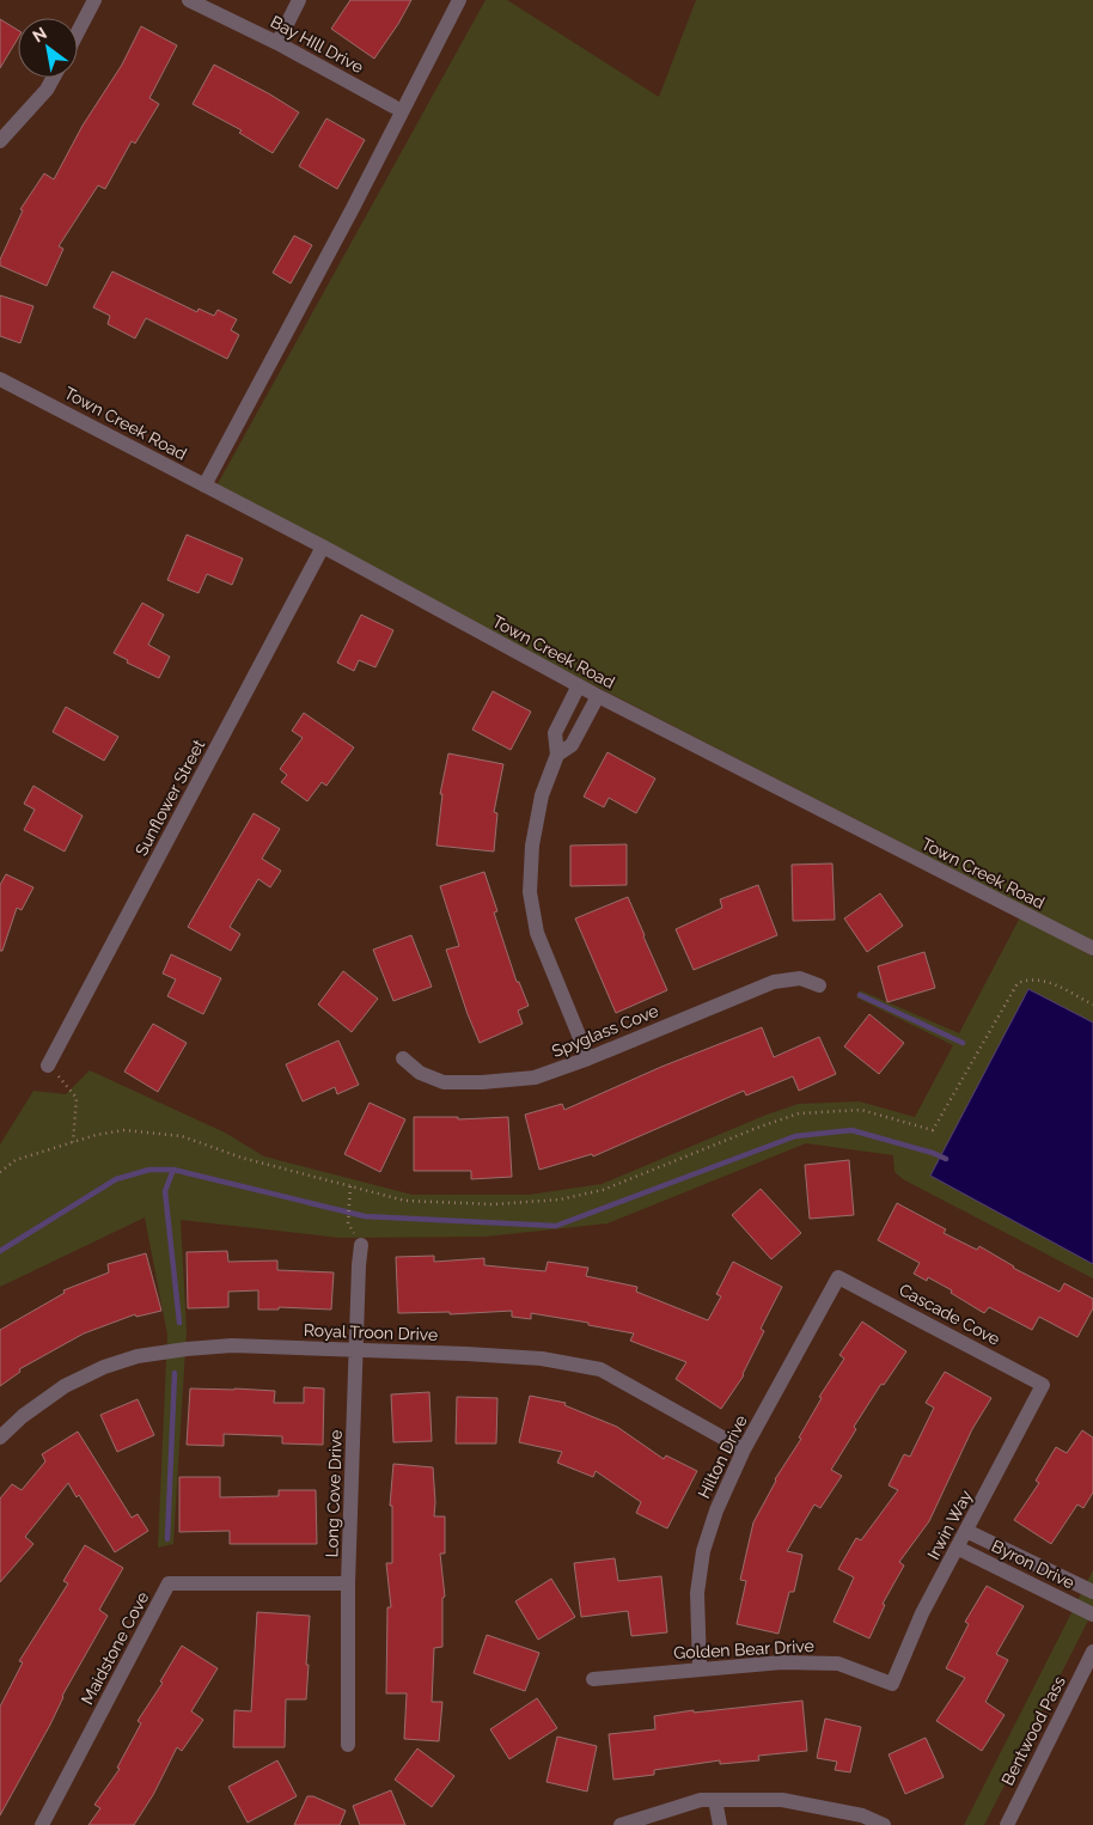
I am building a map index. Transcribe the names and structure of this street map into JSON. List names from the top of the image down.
{
  "streets": {
    "street": [
      "Bay HIll Drive",
      "Town Creek Road",
      "Sunflower Street",
      "Spyglass Cove",
      "Cascade Cove",
      "Royal Troon Drive",
      "Hilton Drive",
      "Long Cove Drive",
      "Irwin Way",
      "Byron Drive",
      "Maidstone Cove",
      "Golden Bear Drive",
      "Bentwood Pass"
    ]
  },
  "crossings": [
    ["Town Creek Road", "Sunflower Street"],
    ["Cascade Cove", "Hilton Drive"],
    ["Cascade Cove", "Irwin Way"],
    ["Royal Troon Drive", "Hilton Drive"],
    ["Royal Troon Drive", "Long Cove Drive"],
    ["Hilton Drive", "Golden Bear Drive"],
    ["Long Cove Drive", "Maidstone Cove"],
    ["Irwin Way", "Byron Drive"],
    ["Irwin Way", "Golden Bear Drive"]
  ],
  "north": "top left"
}
